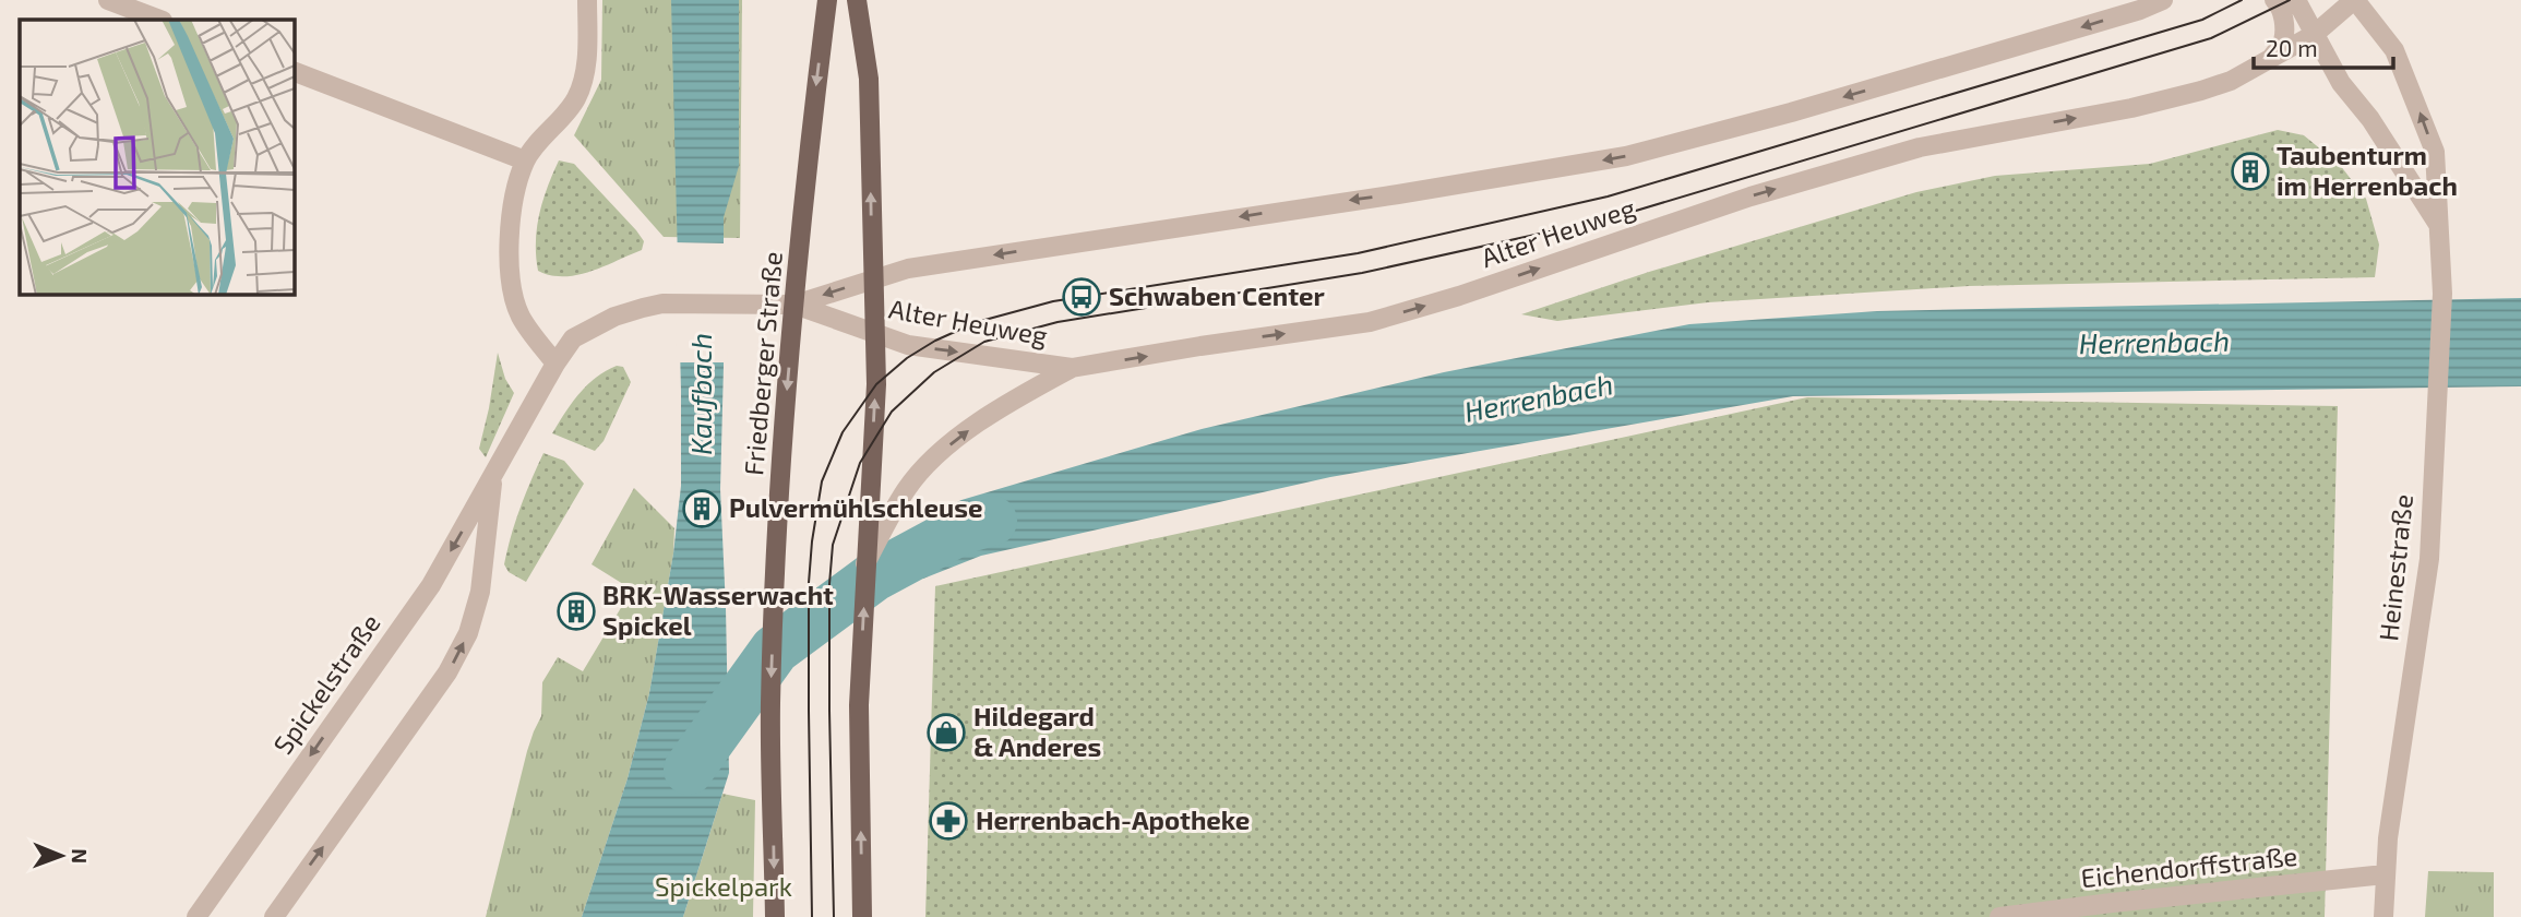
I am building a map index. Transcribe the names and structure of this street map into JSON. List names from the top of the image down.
{
  "streets": {
    "main road": ["Friedberger Straße"],
    "street": [
      "Alter Heuweg",
      "Heinestraße",
      "Spickelstraße",
      "Eichendorffstraße"
    ]
  },
  "crossings": [
    ["Alter Heuweg", "Friedberger Straße"],
    ["Alter Heuweg", "Heinestraße"],
    ["Alter Heuweg", "Spickelstraße"],
    ["Friedberger Straße", "Spickelstraße"],
    ["Heinestraße", "Eichendorffstraße"]
  ],
  "water": ["Herrenbach", "Kaufbach"],
  "parks": ["Spickelpark"],
  "places": {
    "building": ["Taubenturm im Herrenbach", "Pulvermühlschleuse", "BRK-Wasserwacht Spickel"],
    "bus stop": ["Schwaben Center"],
    "shop": ["Hildegard & Anderes"],
    "pharmacy": ["Herrenbach-Apotheke"]
  },
  "scale_bar": "20 m",
  "north": "right"
}
